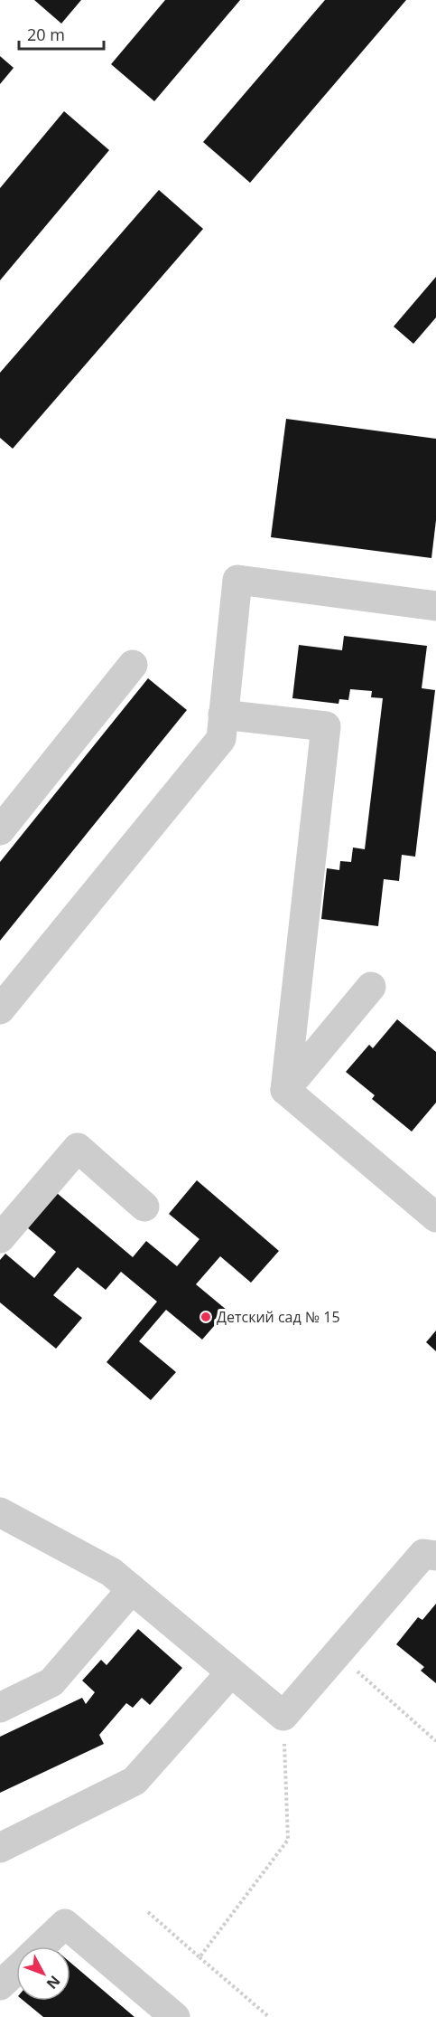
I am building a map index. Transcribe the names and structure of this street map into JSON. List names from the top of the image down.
{
  "places": ["Детский сад № 15"],
  "scale_bar": "20 m",
  "north": "bottom right"
}
